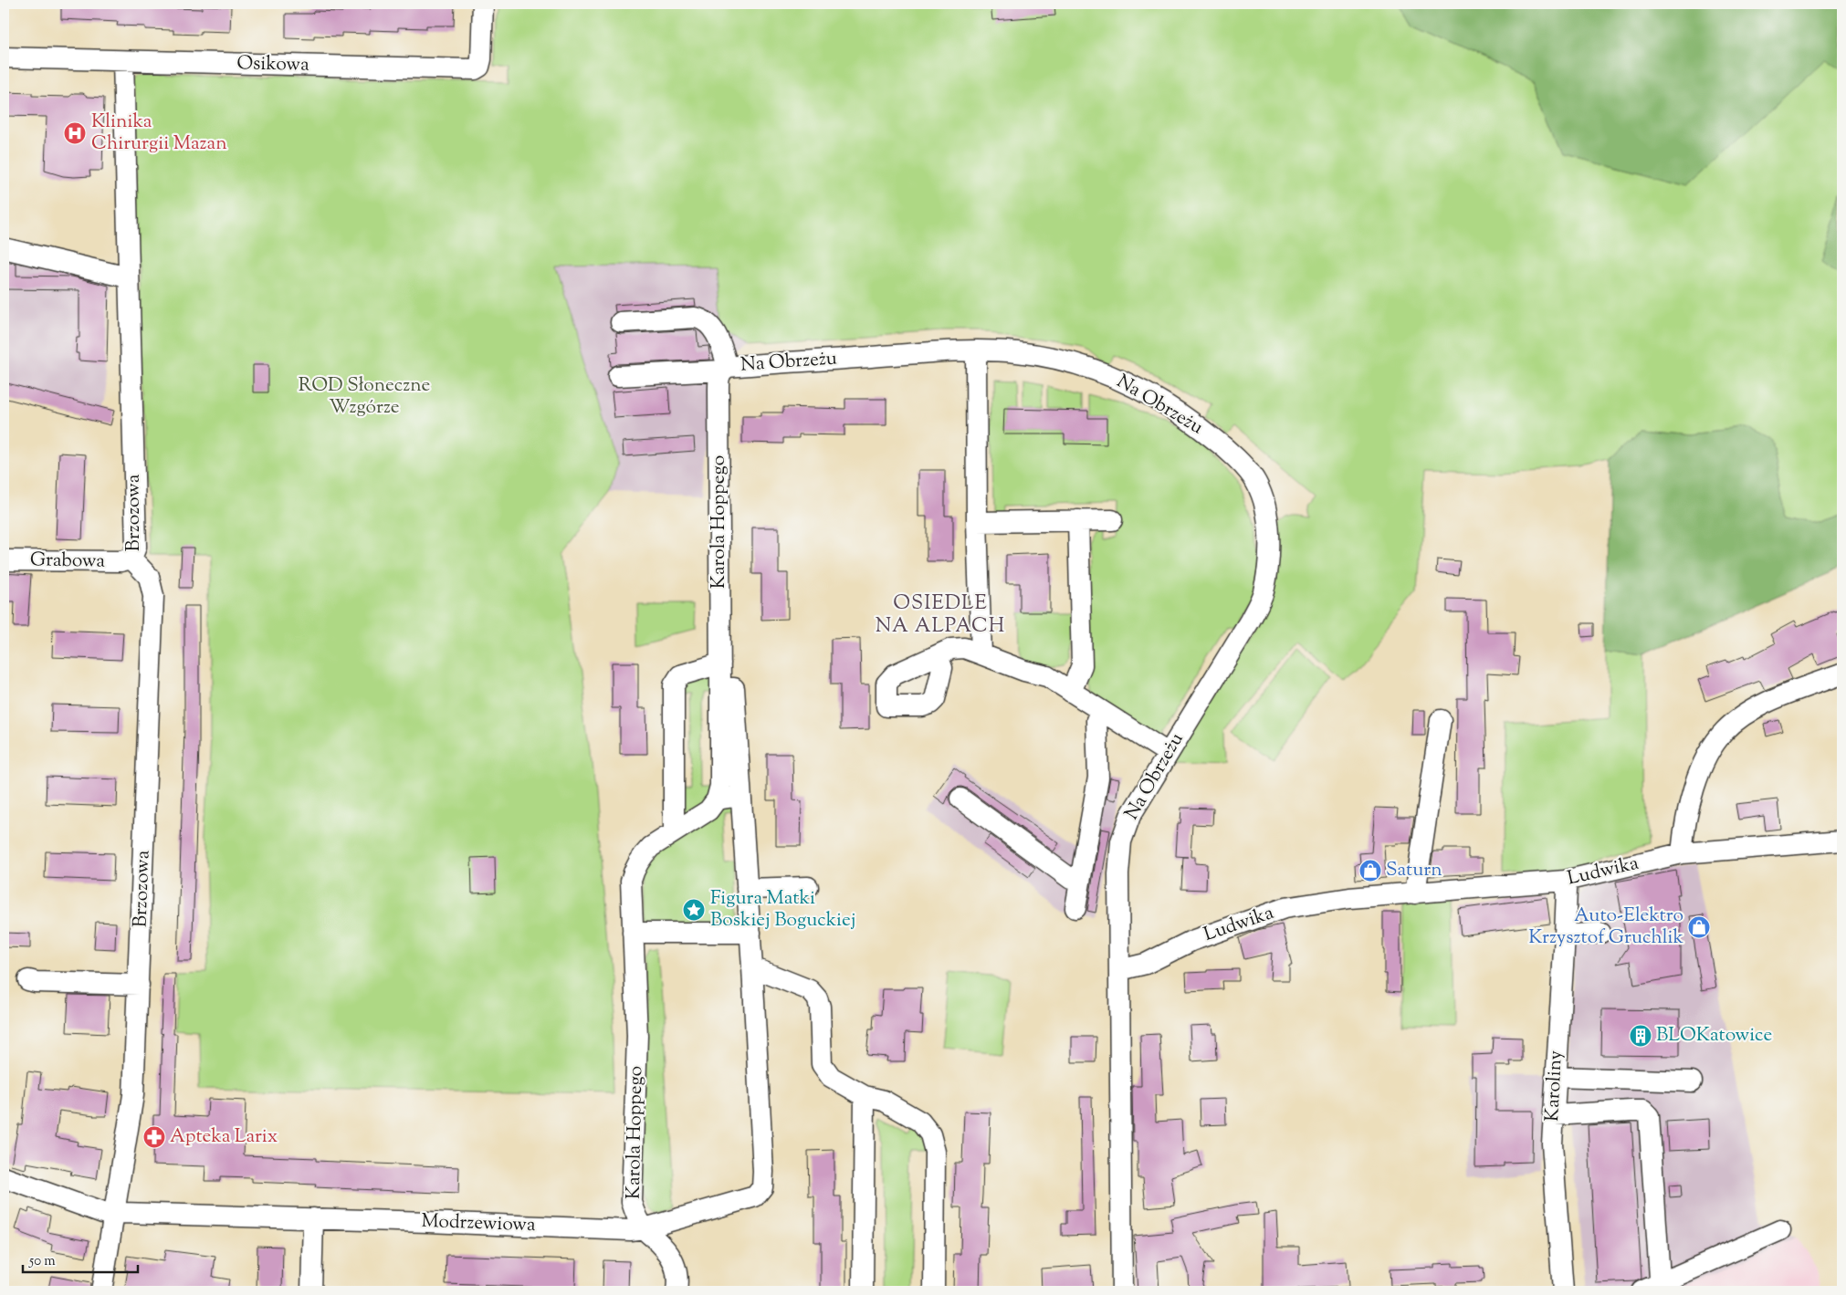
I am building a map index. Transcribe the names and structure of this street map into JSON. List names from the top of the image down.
{
  "streets": {
    "street": [
      "Osikowa",
      "Na Obrzeżu",
      "Brzozowa",
      "Karola Hoppego",
      "Grabowa",
      "Ludwika",
      "Karoliny",
      "Modrzewiowa"
    ]
  },
  "crossings": [
    ["Osikowa", "Brzozowa"],
    ["Na Obrzeżu", "Karola Hoppego"],
    ["Na Obrzeżu", "Ludwika"],
    ["Brzozowa", "Grabowa"],
    ["Brzozowa", "Modrzewiowa"],
    ["Karola Hoppego", "Modrzewiowa"],
    ["Ludwika", "Karoliny"]
  ],
  "districts": ["OSIEDLE NA ALPACH"],
  "parks": ["ROD Słoneczne Wzgórze"],
  "places": {
    "hospital": ["Klinika Chirurgii Mazan"],
    "shop": ["Saturn", "Auto-Elektro Krzysztof Gruchlik"],
    "place": ["Figura Matki Boskiej Boguckiej"],
    "building": ["BLOKatowice"],
    "pharmacy": ["Apteka Larix"]
  },
  "scale_bar": "50 m"
}
